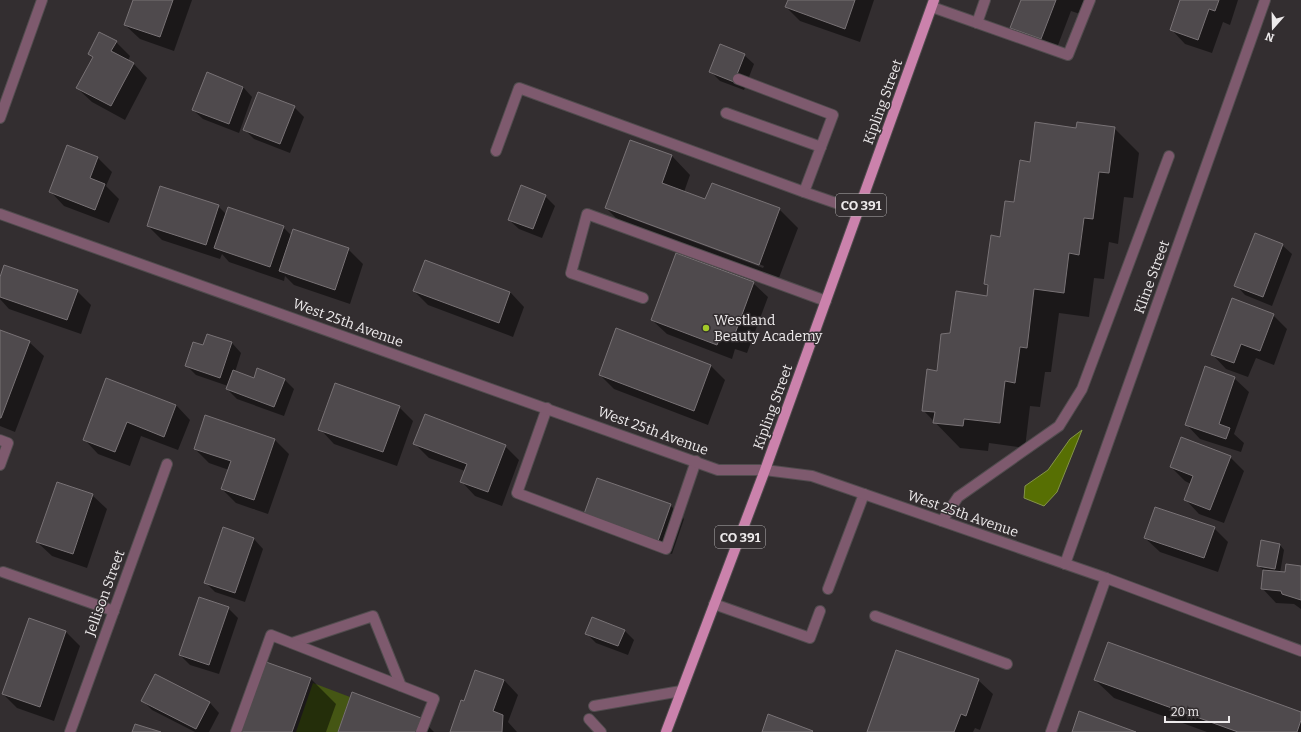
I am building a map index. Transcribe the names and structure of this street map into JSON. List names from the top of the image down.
{
  "streets": {
    "main road": ["Kipling Street", "CO 391"],
    "street": ["Kline Street", "West 25th Avenue", "Jellison Street"]
  },
  "crossings": [
    ["Kipling Street", "West 25th Avenue"],
    ["Kline Street", "West 25th Avenue"]
  ],
  "places": ["Westland Beauty Academy"],
  "scale_bar": "20 m",
  "north": "bottom"
}
